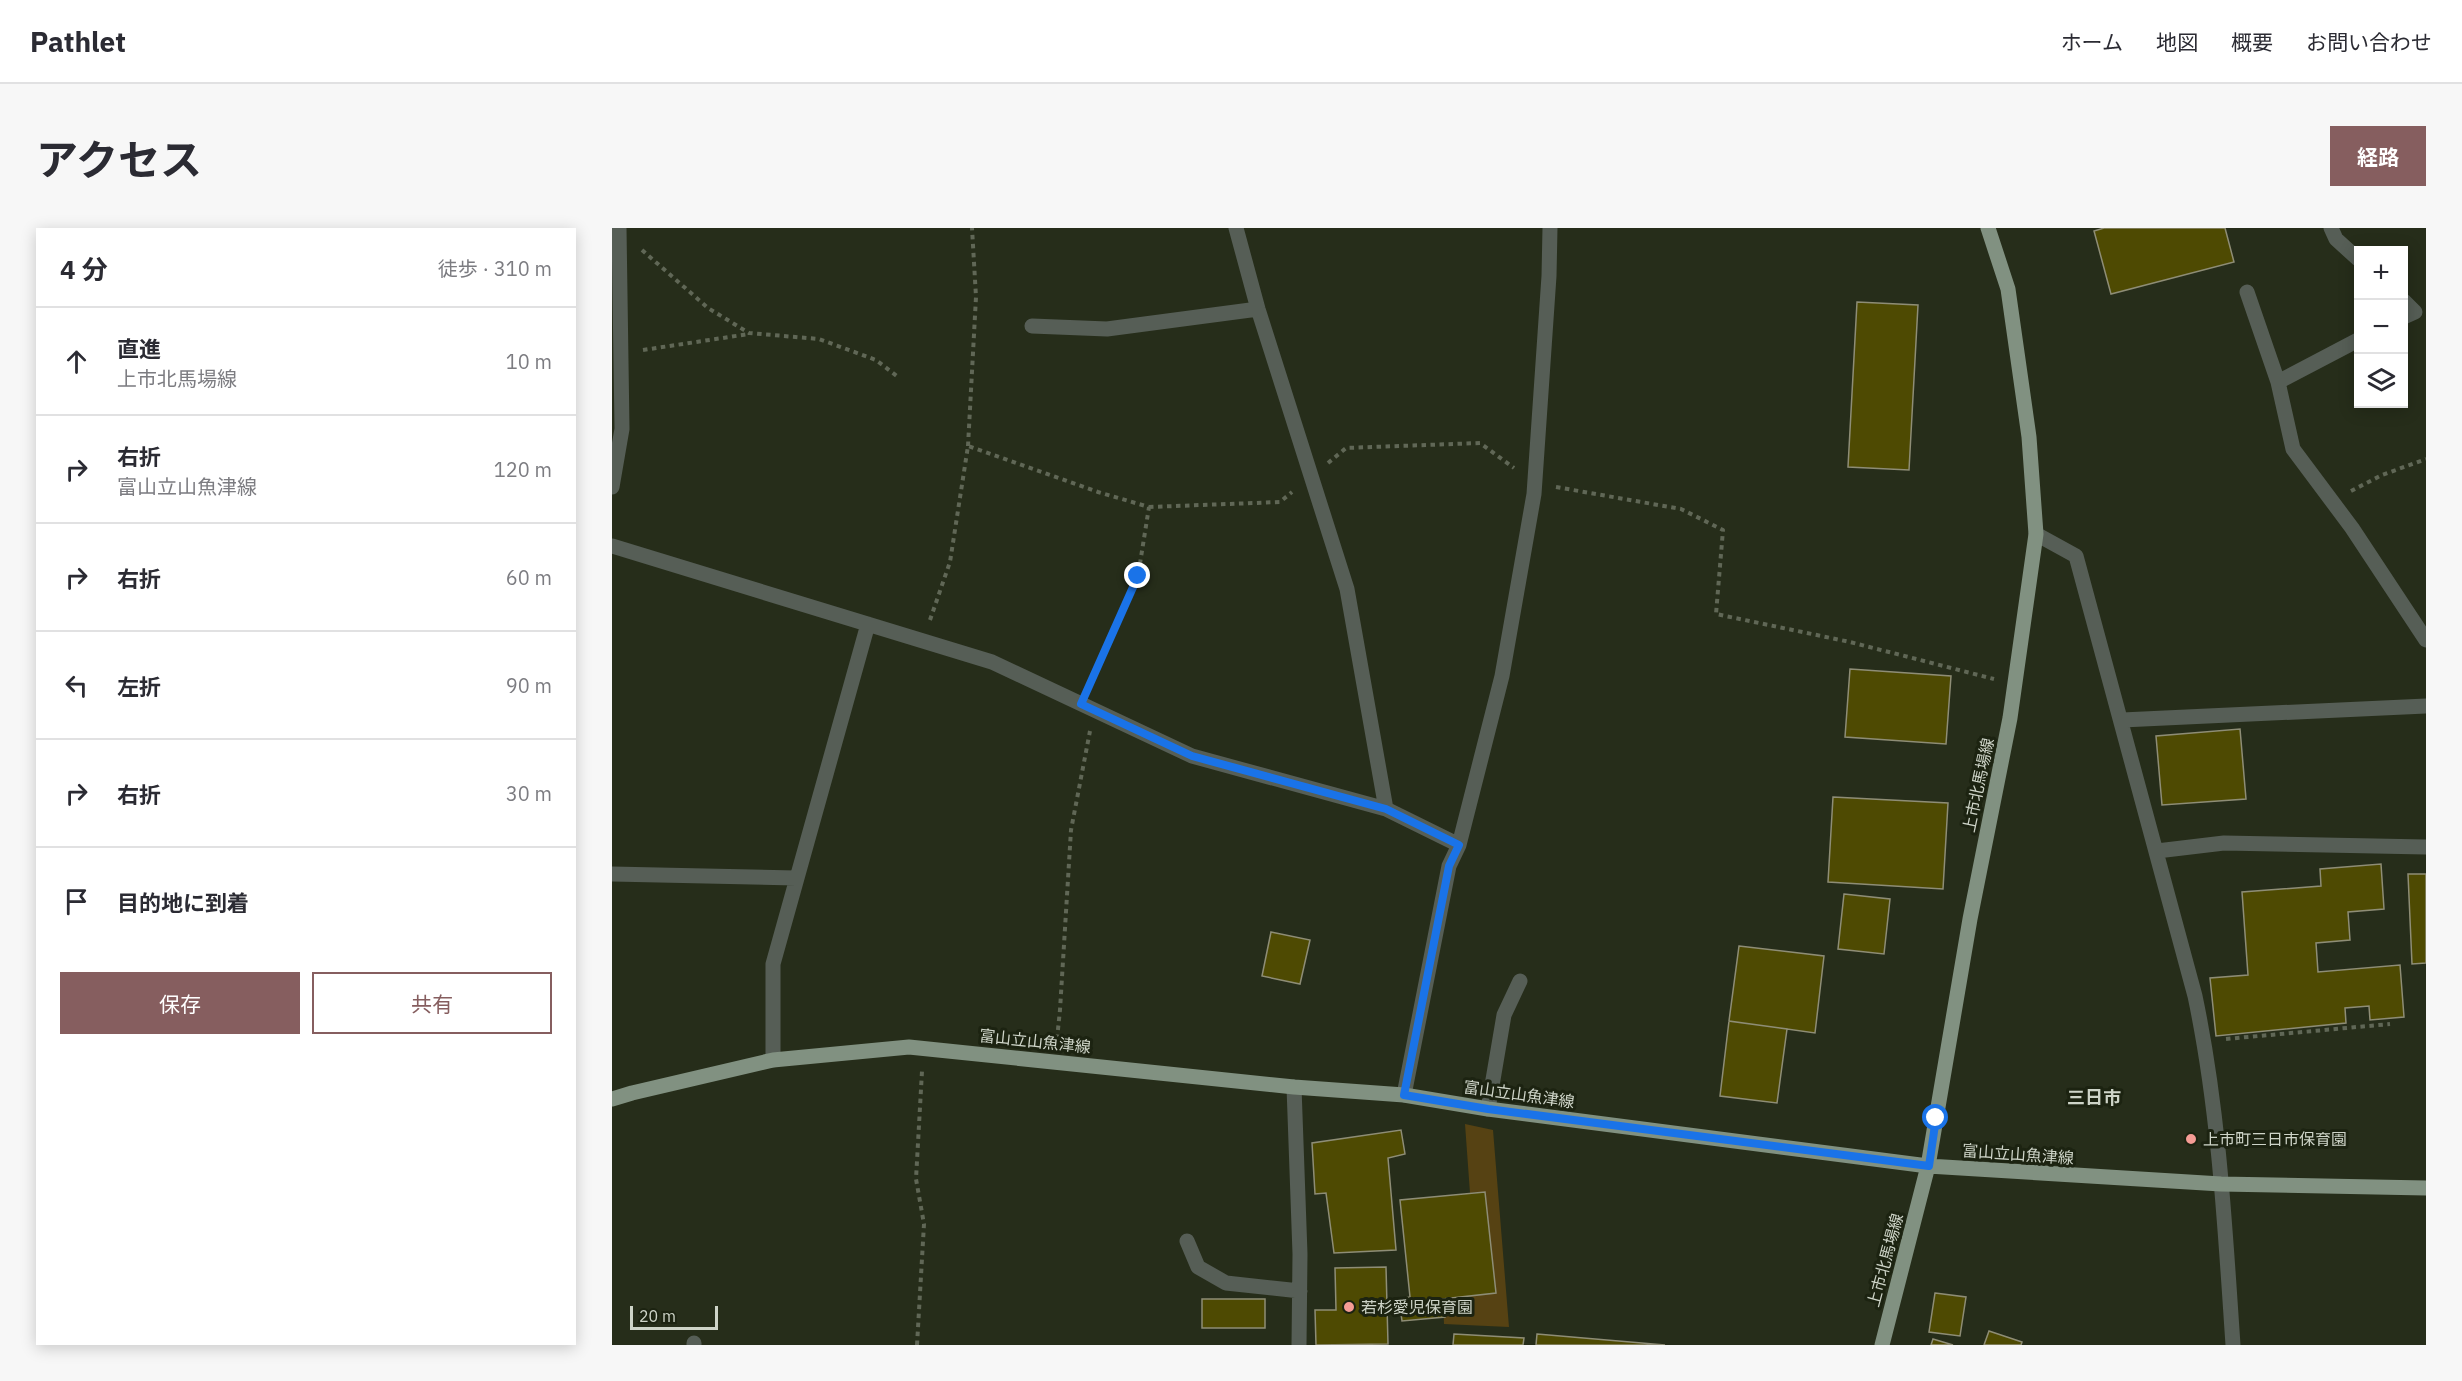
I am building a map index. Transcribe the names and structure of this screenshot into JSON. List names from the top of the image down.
{
  "streets": {
    "main road": ["上市北馬場線", "富山立山魚津線"]
  },
  "crossings": [
    ["上市北馬場線", "富山立山魚津線"]
  ],
  "districts": ["三日市"],
  "places": ["上市町三日市保育園", "若杉愛児保育園"],
  "scale_bar": "20 m",
  "page": {
    "header": "Pathlet",
    "nav": [
      "ホーム",
      "地図",
      "概要",
      "お問い合わせ"
    ],
    "title": "アクセス",
    "buttons": [
      "経路",
      ["保存", "共有"]
    ],
    "heading": ["4 分", "徒歩 · 310 m"],
    "map_buttons": ["+", "−"],
    "list": [
      ["直進", "上市北馬場線", "10 m"],
      ["右折", "富山立山魚津線", "120 m"],
      ["右折", "60 m"],
      ["左折", "90 m"],
      ["右折", "30 m"],
      "目的地に到着"
    ],
    "scale": "20 m"
  }
}
